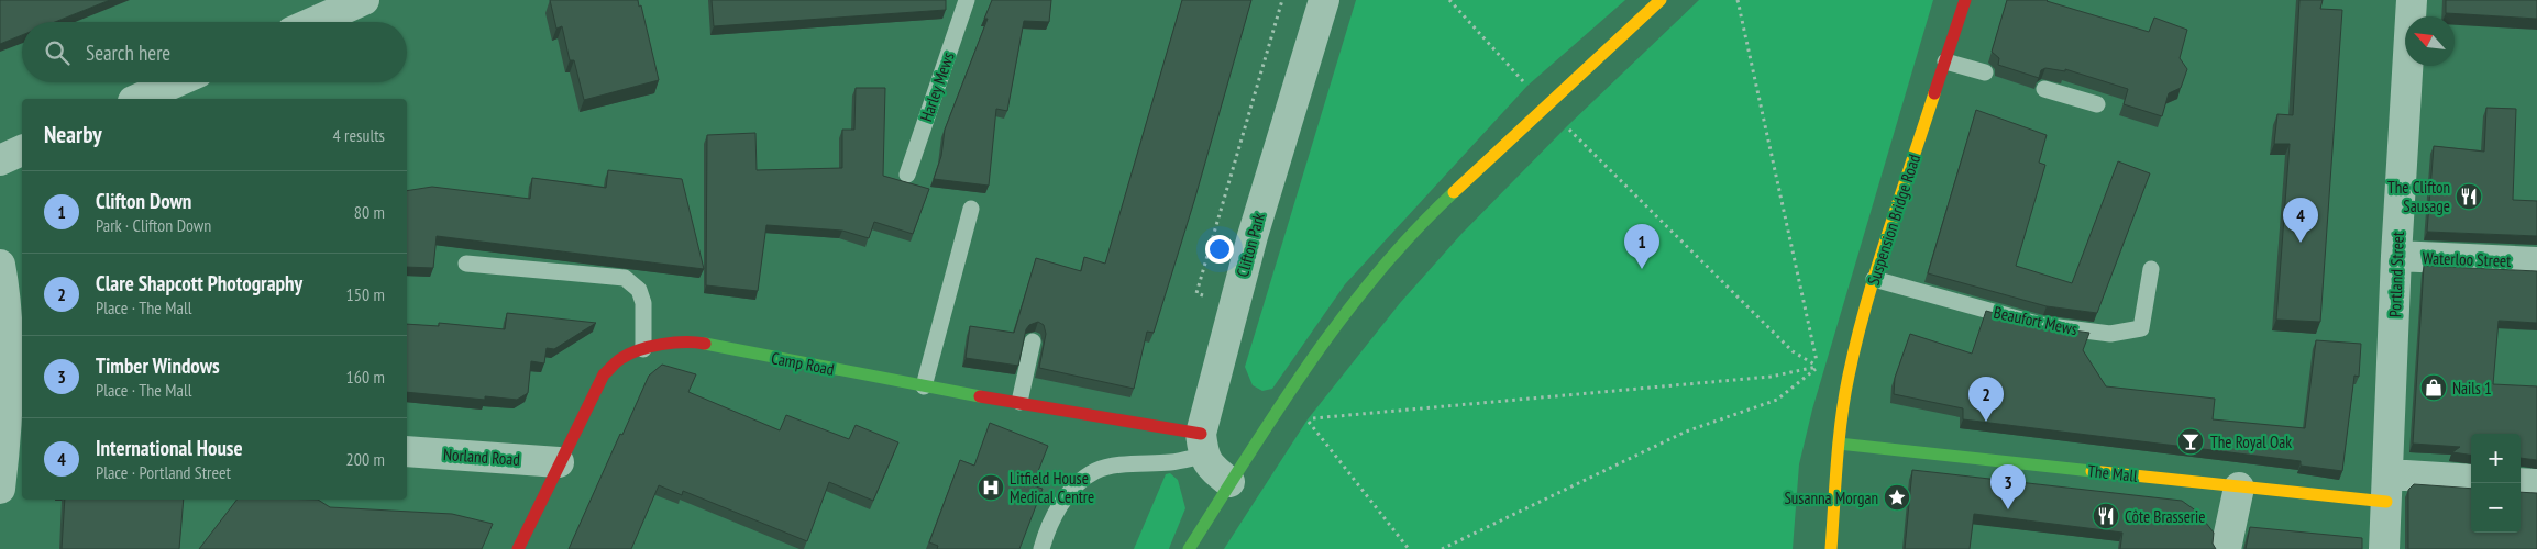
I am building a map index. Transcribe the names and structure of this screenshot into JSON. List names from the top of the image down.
{
  "streets": {
    "street": [
      "Suspension Bridge Road",
      "Clifton Park",
      "Waterloo Street",
      "Portland Street",
      "Camp Road",
      "Norland Road",
      "The Mall"
    ],
    "lane": ["Harley Mews", "Beaufort Mews"]
  },
  "crossings": [
    ["Suspension Bridge Road", "Beaufort Mews"],
    ["Suspension Bridge Road", "The Mall"],
    ["Clifton Park", "Camp Road"],
    ["Waterloo Street", "Portland Street"],
    ["Portland Street", "The Mall"],
    ["Camp Road", "Norland Road"]
  ],
  "places": {
    "restaurant": ["The Clifton Sausage", "Côte Brasserie"],
    "shop": ["Nails 1"],
    "bar": ["The Royal Oak"],
    "hospital": ["Litfield House Medical Centre"],
    "place": ["Susanna Morgan"]
  },
  "north": "top left",
  "page": {
    "search": "Search here",
    "heading": ["Nearby", "4 results"],
    "list": [
      {
        "mark": "1",
        "name": "Clifton Down",
        "note": "Park · Clifton Down",
        "value": "80 m"
      },
      {
        "mark": "2",
        "name": "Clare Shapcott Photography",
        "note": "Place · The Mall",
        "value": "150 m"
      },
      {
        "mark": "3",
        "name": "Timber Windows",
        "note": "Place · The Mall",
        "value": "160 m"
      },
      {
        "mark": "4",
        "name": "International House",
        "note": "Place · Portland Street",
        "value": "200 m"
      }
    ],
    "pins": [
      "4",
      "1",
      "2",
      "3"
    ],
    "map_buttons": ["+", "−"]
  }
}
